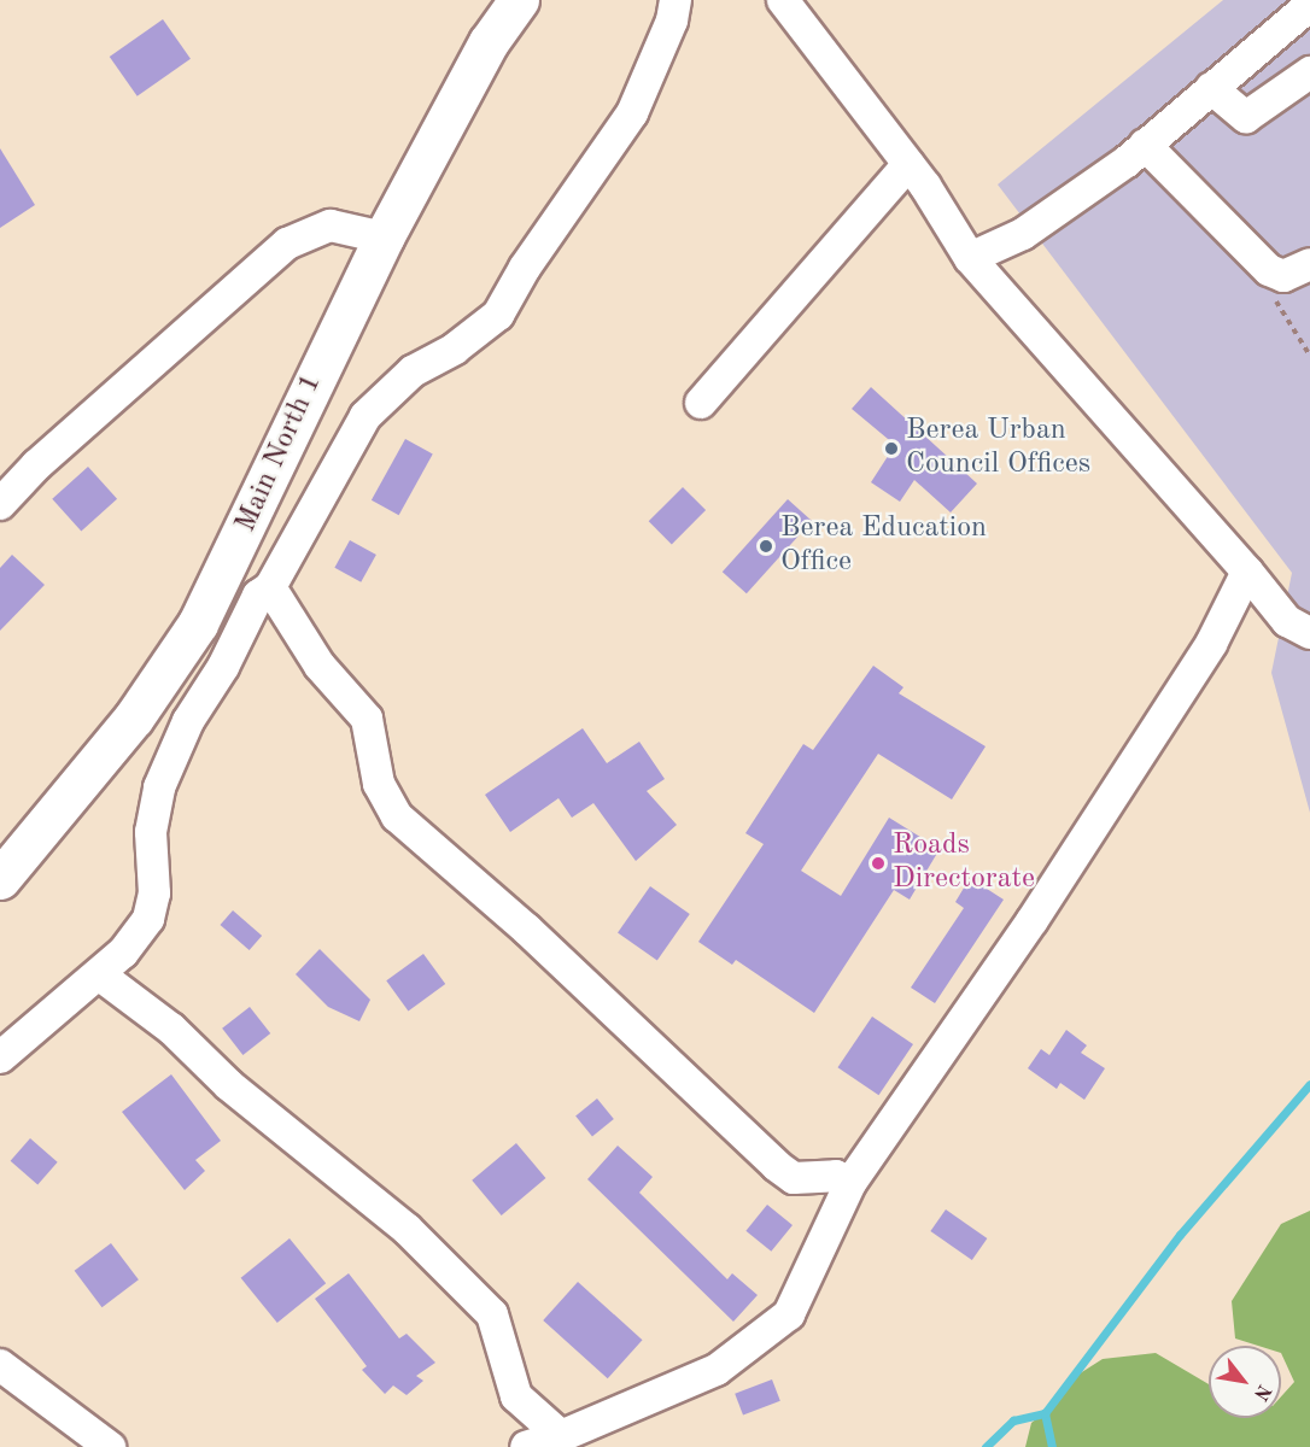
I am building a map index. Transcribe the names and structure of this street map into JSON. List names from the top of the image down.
{
  "streets": {
    "main road": ["Main North 1"]
  },
  "places": ["Berea Urban Council Offices", "Berea Education Office", "Roads Directorate"],
  "north": "bottom right"
}
